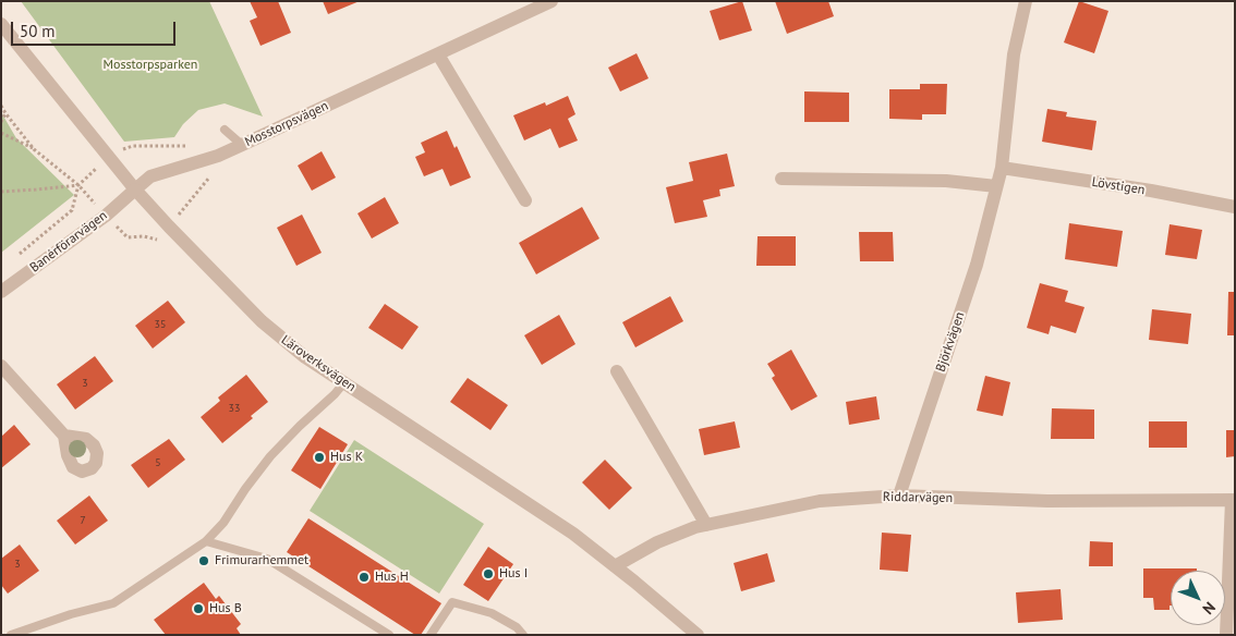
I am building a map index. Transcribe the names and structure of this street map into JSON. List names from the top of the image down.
{
  "streets": {
    "street": [
      "Mosstorpsvägen",
      "Lövstigen",
      "Banérförarvägen",
      "Björkvägen",
      "Läroverksvägen",
      "Riddarvägen"
    ]
  },
  "crossings": [
    ["Mosstorpsvägen", "Banérförarvägen"],
    ["Mosstorpsvägen", "Läroverksvägen"],
    ["Lövstigen", "Björkvägen"],
    ["Banérförarvägen", "Läroverksvägen"],
    ["Björkvägen", "Riddarvägen"],
    ["Läroverksvägen", "Riddarvägen"]
  ],
  "parks": ["Mosstorpsparken"],
  "places": [
    "Hus K",
    "Frimurarhemmet",
    "Hus I",
    "Hus H",
    "Hus B"
  ],
  "house_numbers": [
    "35",
    "3",
    "33",
    "5",
    "7",
    "3"
  ],
  "scale_bar": "50 m",
  "north": "bottom right"
}
